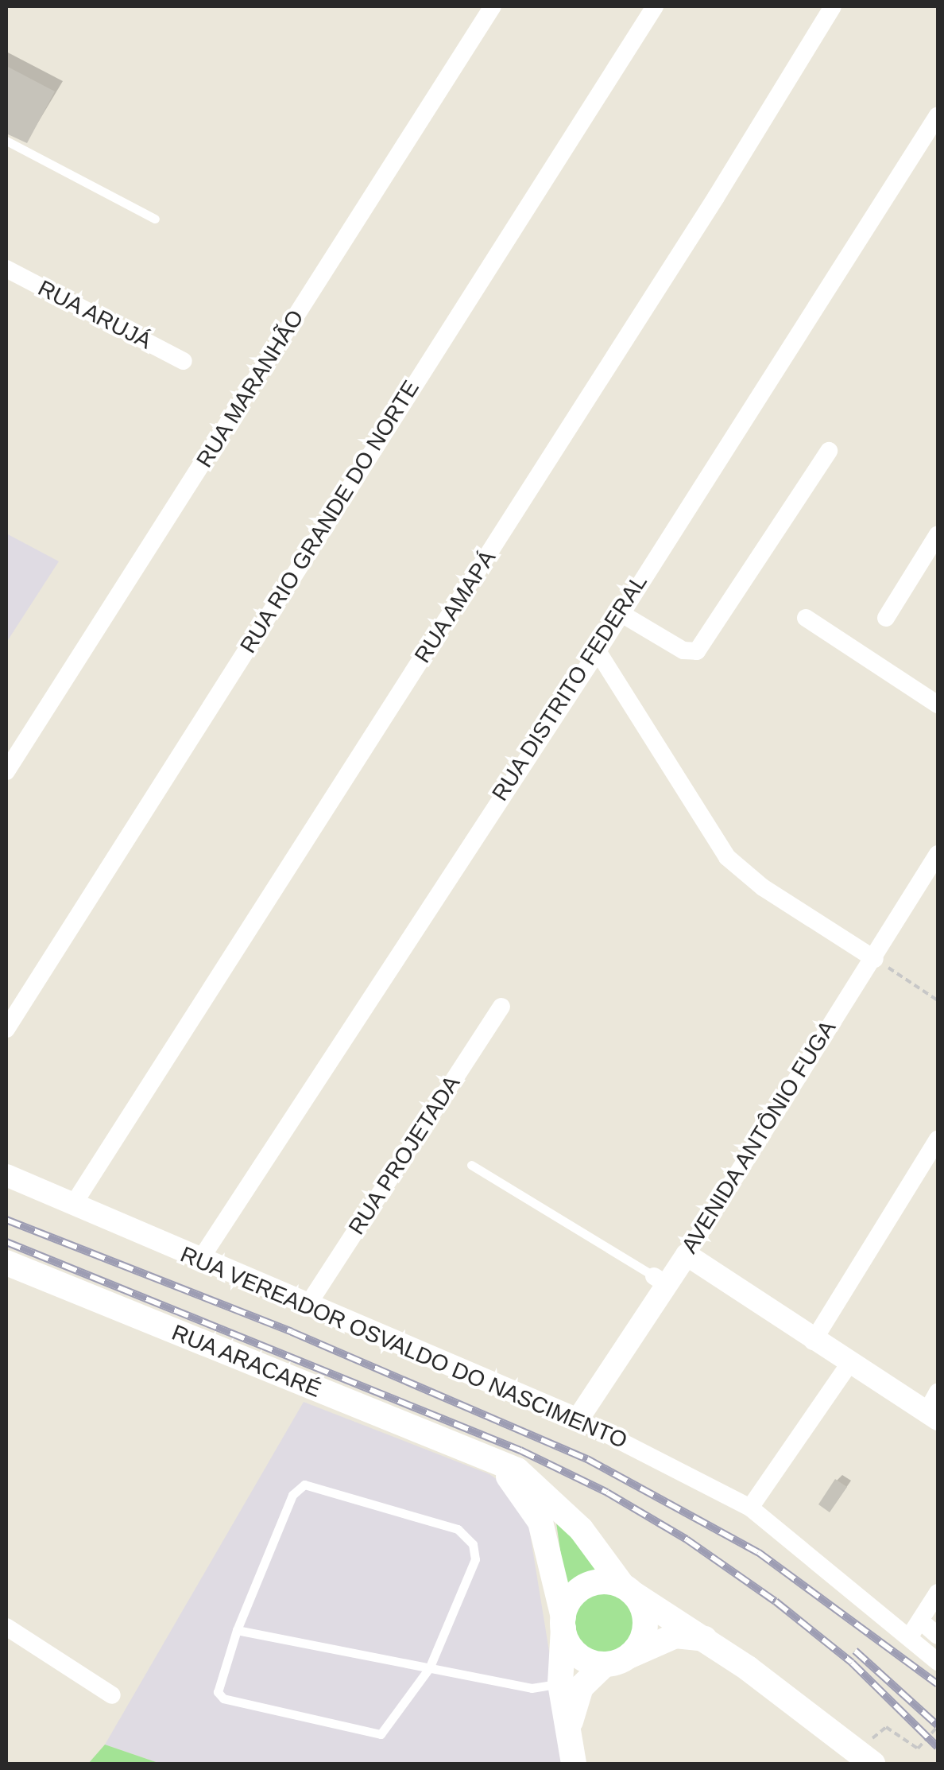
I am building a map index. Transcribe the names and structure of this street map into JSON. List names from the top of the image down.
{
  "streets": {
    "main road": ["RUA ARACARÉ"],
    "street": [
      "RUA ARUJÁ",
      "RUA MARANHÃO",
      "RUA RIO GRANDE DO NORTE",
      "RUA AMAPÁ",
      "RUA DISTRITO FEDERAL",
      "AVENIDA ANTÔNIO FUGA",
      "RUA PROJETADA",
      "RUA VEREADOR OSVALDO DO NASCIMENTO"
    ]
  },
  "crossings": [
    ["RUA AMAPÁ", "RUA VEREADOR OSVALDO DO NASCIMENTO"],
    ["RUA DISTRITO FEDERAL", "RUA VEREADOR OSVALDO DO NASCIMENTO"],
    ["AVENIDA ANTÔNIO FUGA", "RUA VEREADOR OSVALDO DO NASCIMENTO"],
    ["RUA PROJETADA", "RUA VEREADOR OSVALDO DO NASCIMENTO"]
  ]
}
